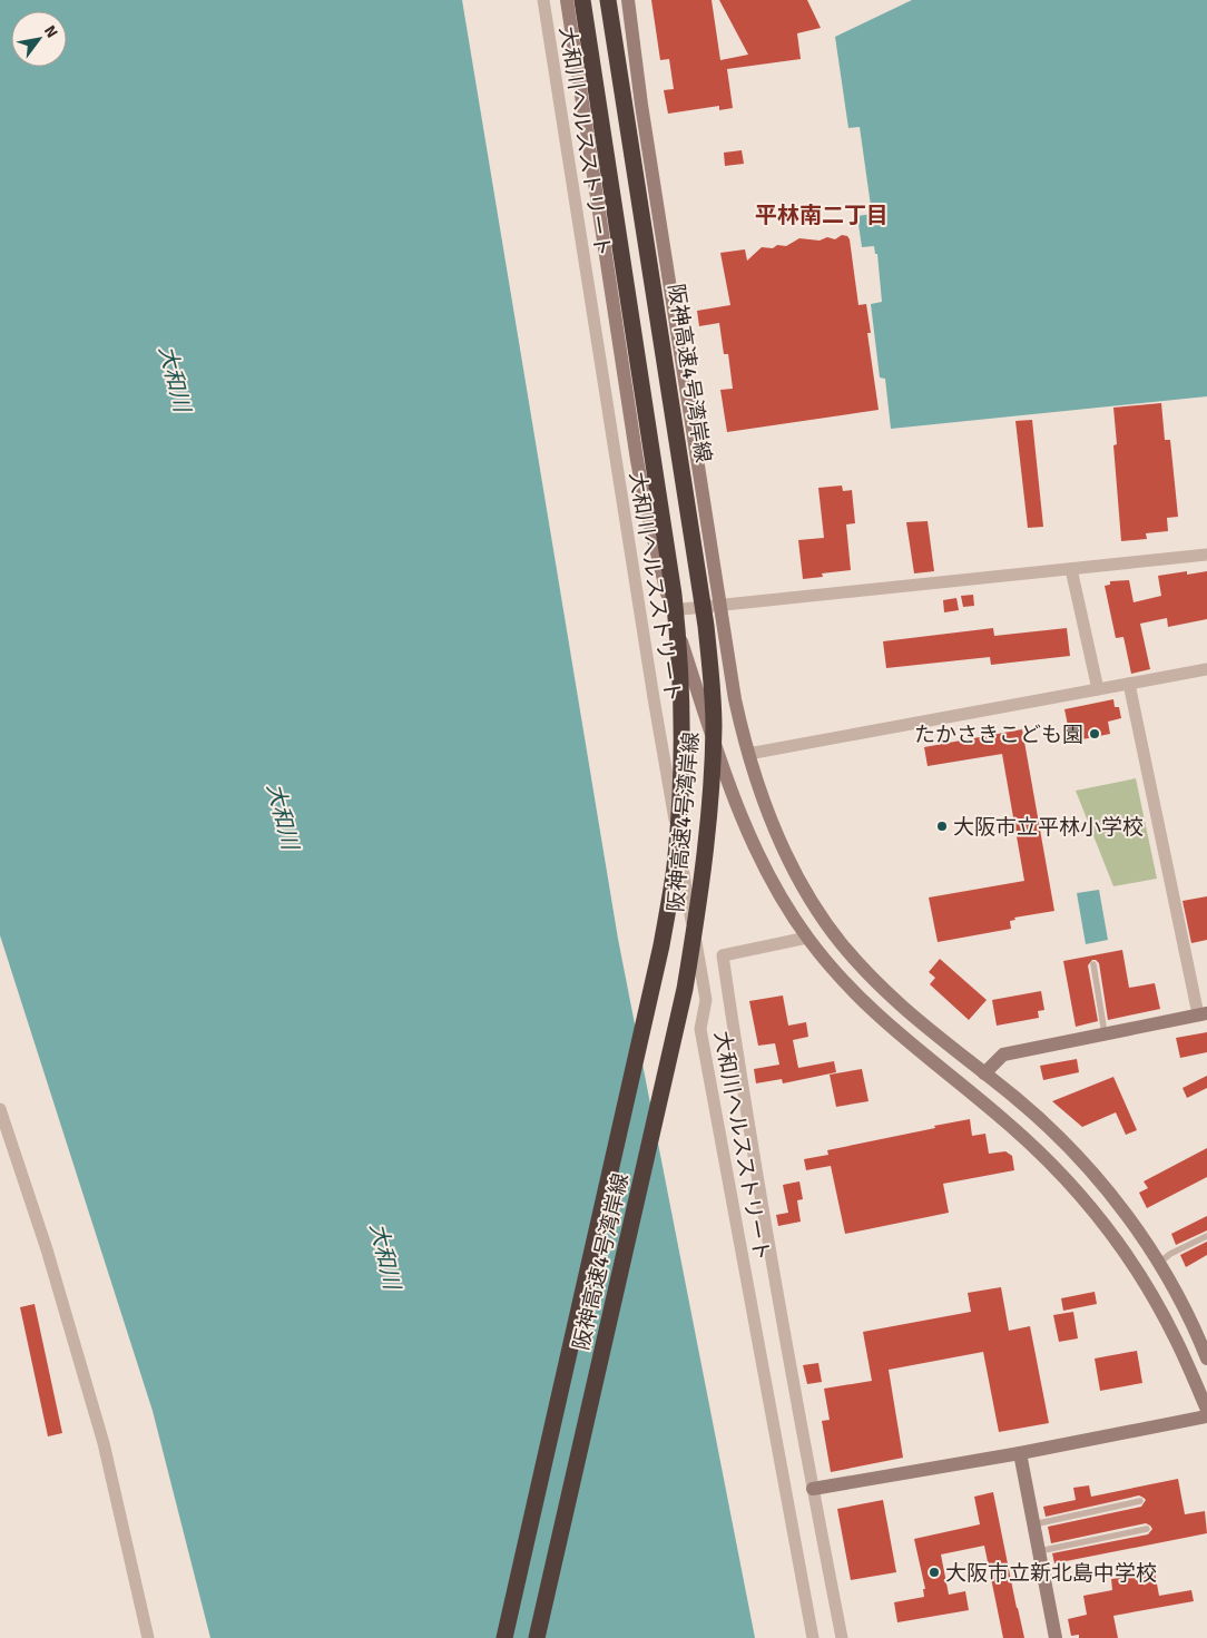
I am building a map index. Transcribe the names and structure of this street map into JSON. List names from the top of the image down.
{
  "streets": {
    "highway": ["阪神高速4号湾岸線"],
    "street": ["大和川ヘルスストリート"]
  },
  "districts": ["平林南二丁目"],
  "water": ["大和川"],
  "places": ["たかさきこども園", "大阪市立平林小学校", "大阪市立新北島中学校"],
  "north": "top right"
}
